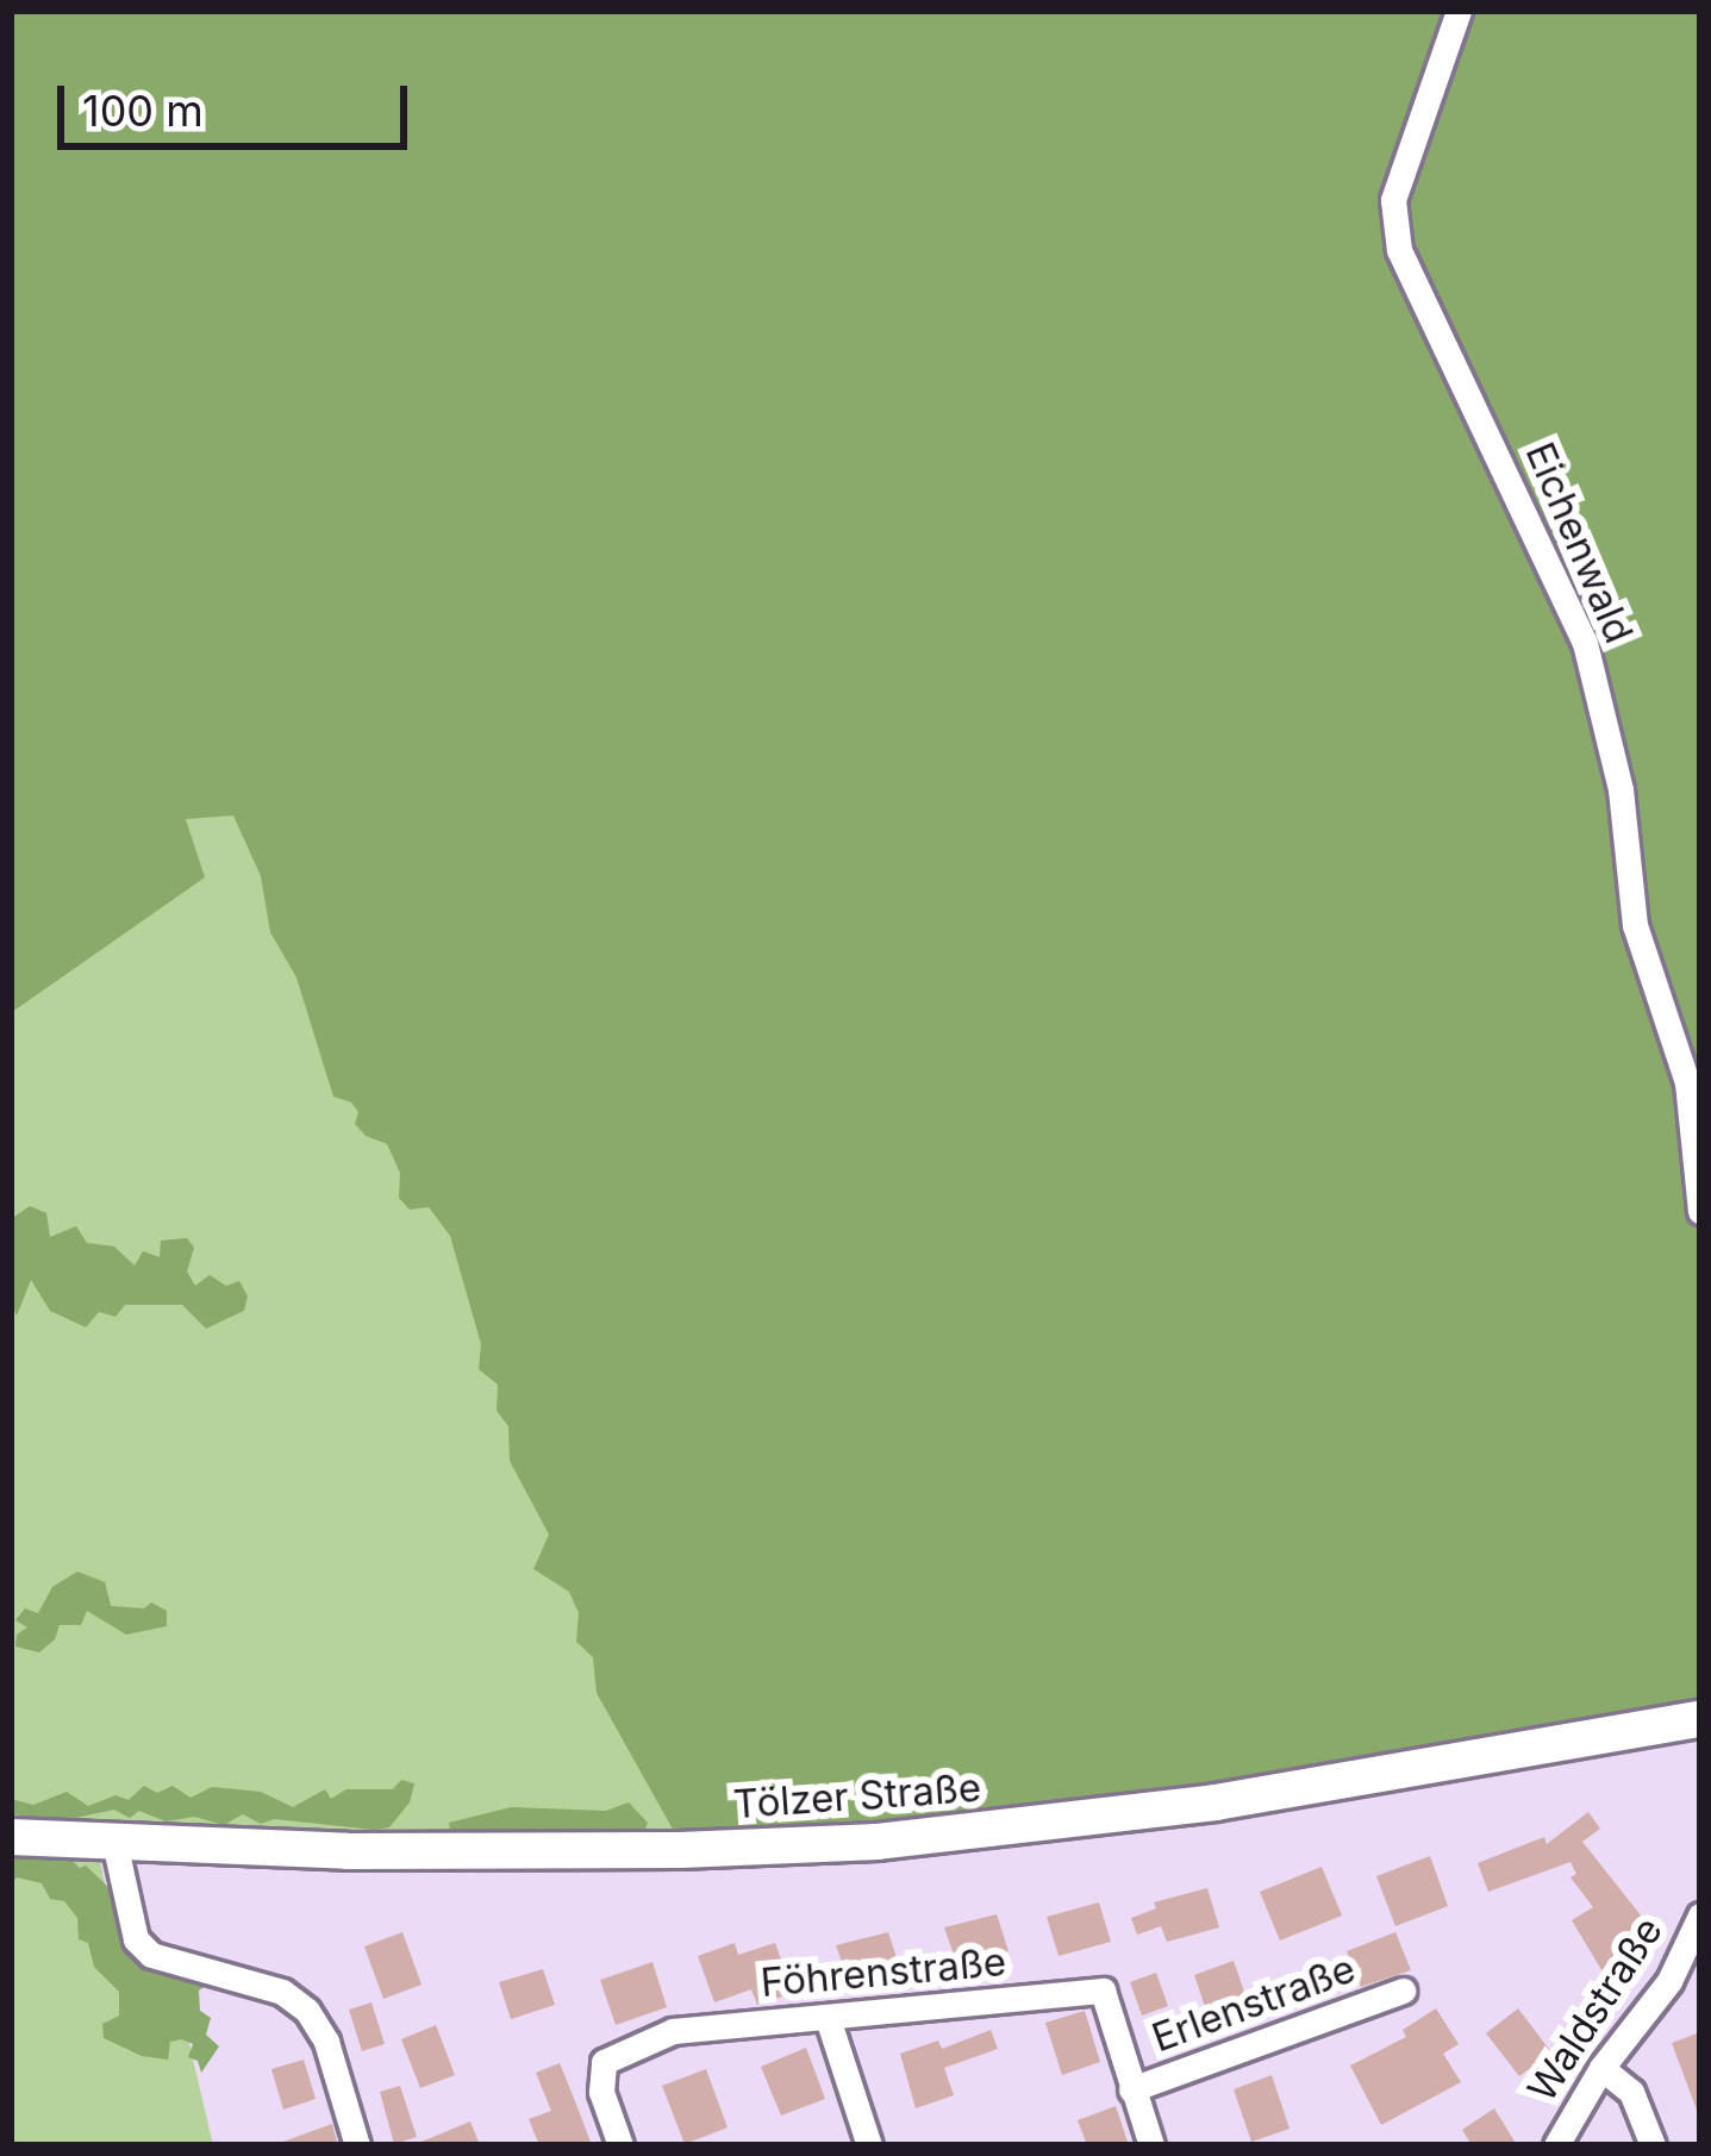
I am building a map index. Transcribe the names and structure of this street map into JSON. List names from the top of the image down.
{
  "streets": {
    "main road": ["Tölzer Straße"],
    "street": [
      "Eichenwald",
      "Föhrenstraße",
      "Erlenstraße",
      "Waldstraße"
    ]
  },
  "crossings": [
    ["Föhrenstraße", "Erlenstraße"]
  ],
  "scale_bar": "100 m"
}
